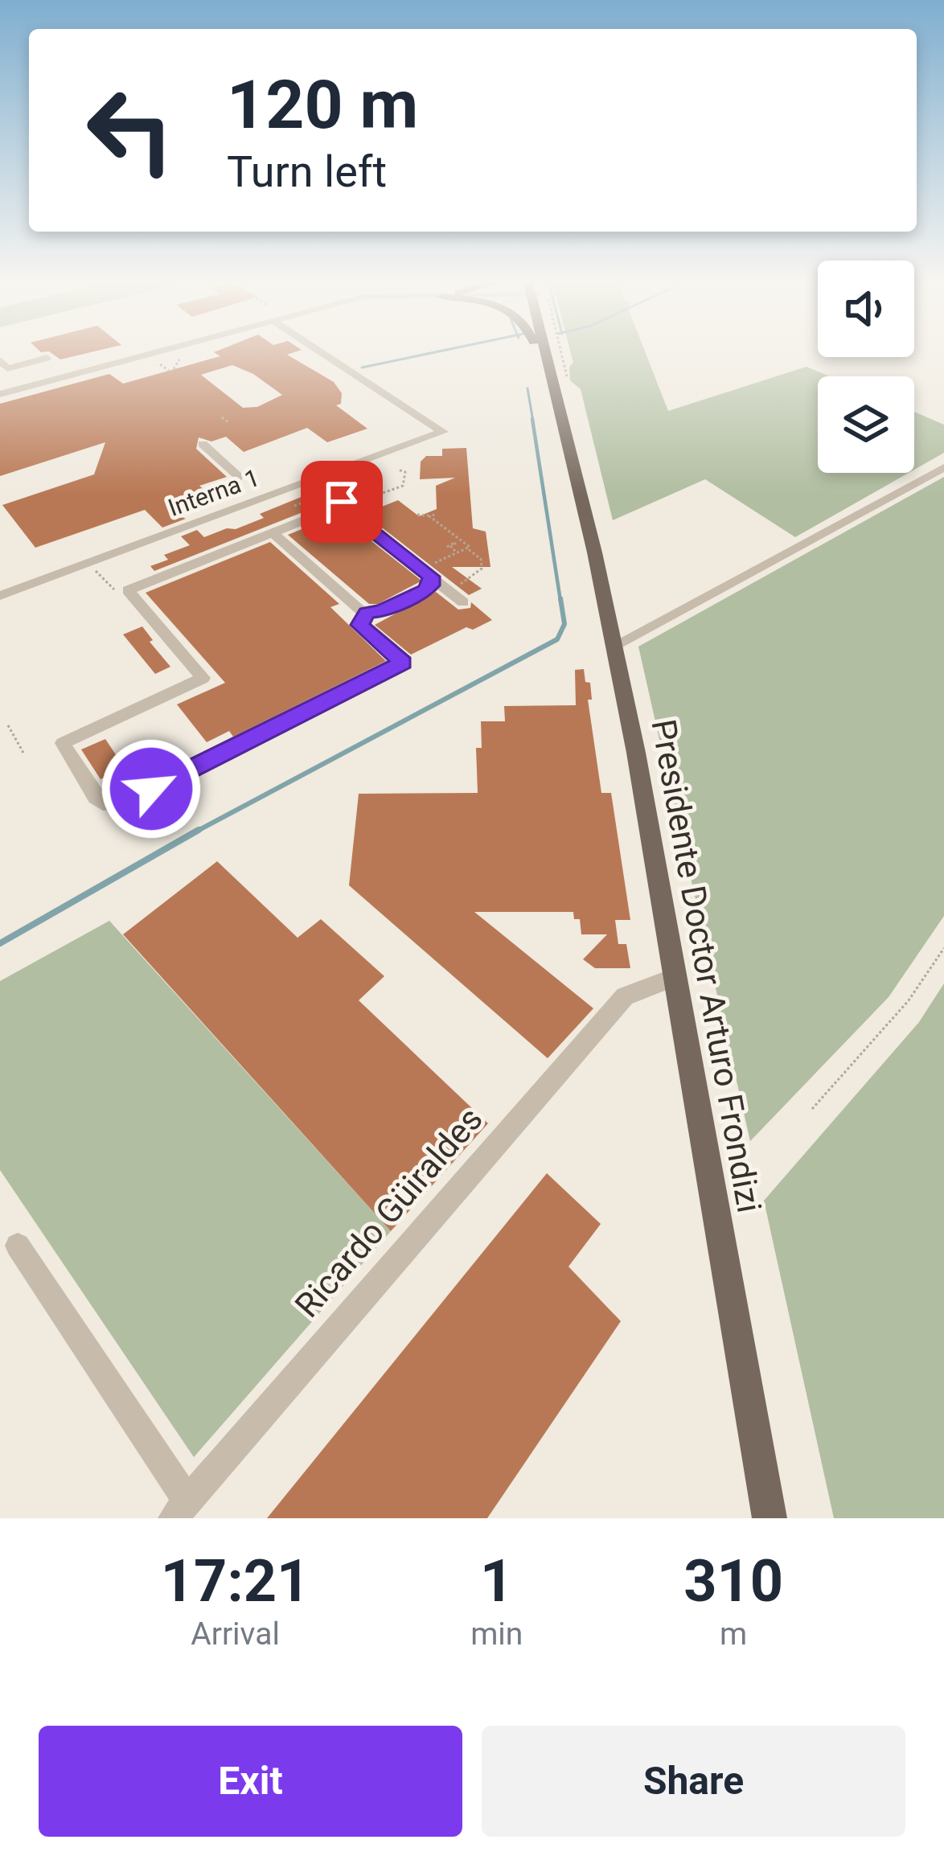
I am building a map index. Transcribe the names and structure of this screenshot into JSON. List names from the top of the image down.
{
  "streets": {
    "main road": ["Presidente Doctor Arturo Frondizi"],
    "street": ["Interna 1", "Ricardo Güiraldes"]
  },
  "crossings": [
    ["Presidente Doctor Arturo Frondizi", "Ricardo Güiraldes"]
  ],
  "page": {
    "turn": ["120 m", "Turn left"],
    "eta": [
      "17:21",
      "Arrival",
      "1",
      "min",
      "310",
      "m"
    ],
    "buttons": ["Exit", "Share"]
  }
}
